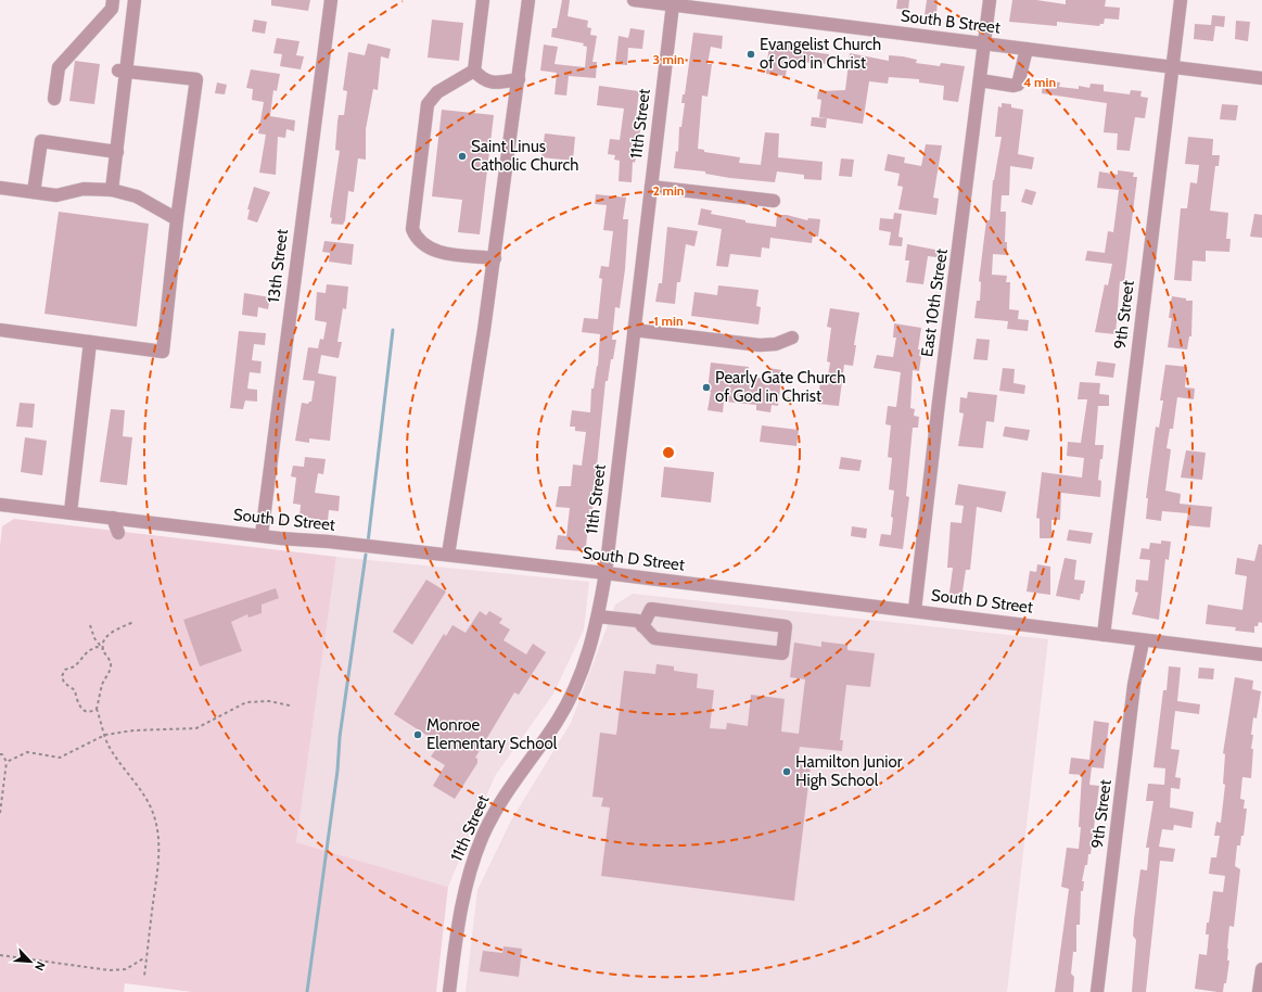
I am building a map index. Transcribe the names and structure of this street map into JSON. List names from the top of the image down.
{
  "streets": {
    "street": [
      "South B Street",
      "11th Street",
      "13th Street",
      "East 10th Street",
      "9th Street",
      "South D Street"
    ]
  },
  "crossings": [
    ["South B Street", "11th Street"],
    ["South B Street", "East 10th Street"],
    ["South B Street", "9th Street"],
    ["11th Street", "South D Street"],
    ["13th Street", "South D Street"],
    ["East 10th Street", "South D Street"],
    ["9th Street", "South D Street"]
  ],
  "places": [
    "Evangelist Church of God in Christ",
    "Saint Linus Catholic Church",
    "Pearly Gate Church of God in Christ",
    "Monroe Elementary School",
    "Hamilton Junior High School"
  ],
  "north": "bottom right",
  "rings": [
    "3 min",
    "4 min",
    "2 min",
    "1 min"
  ]
}
